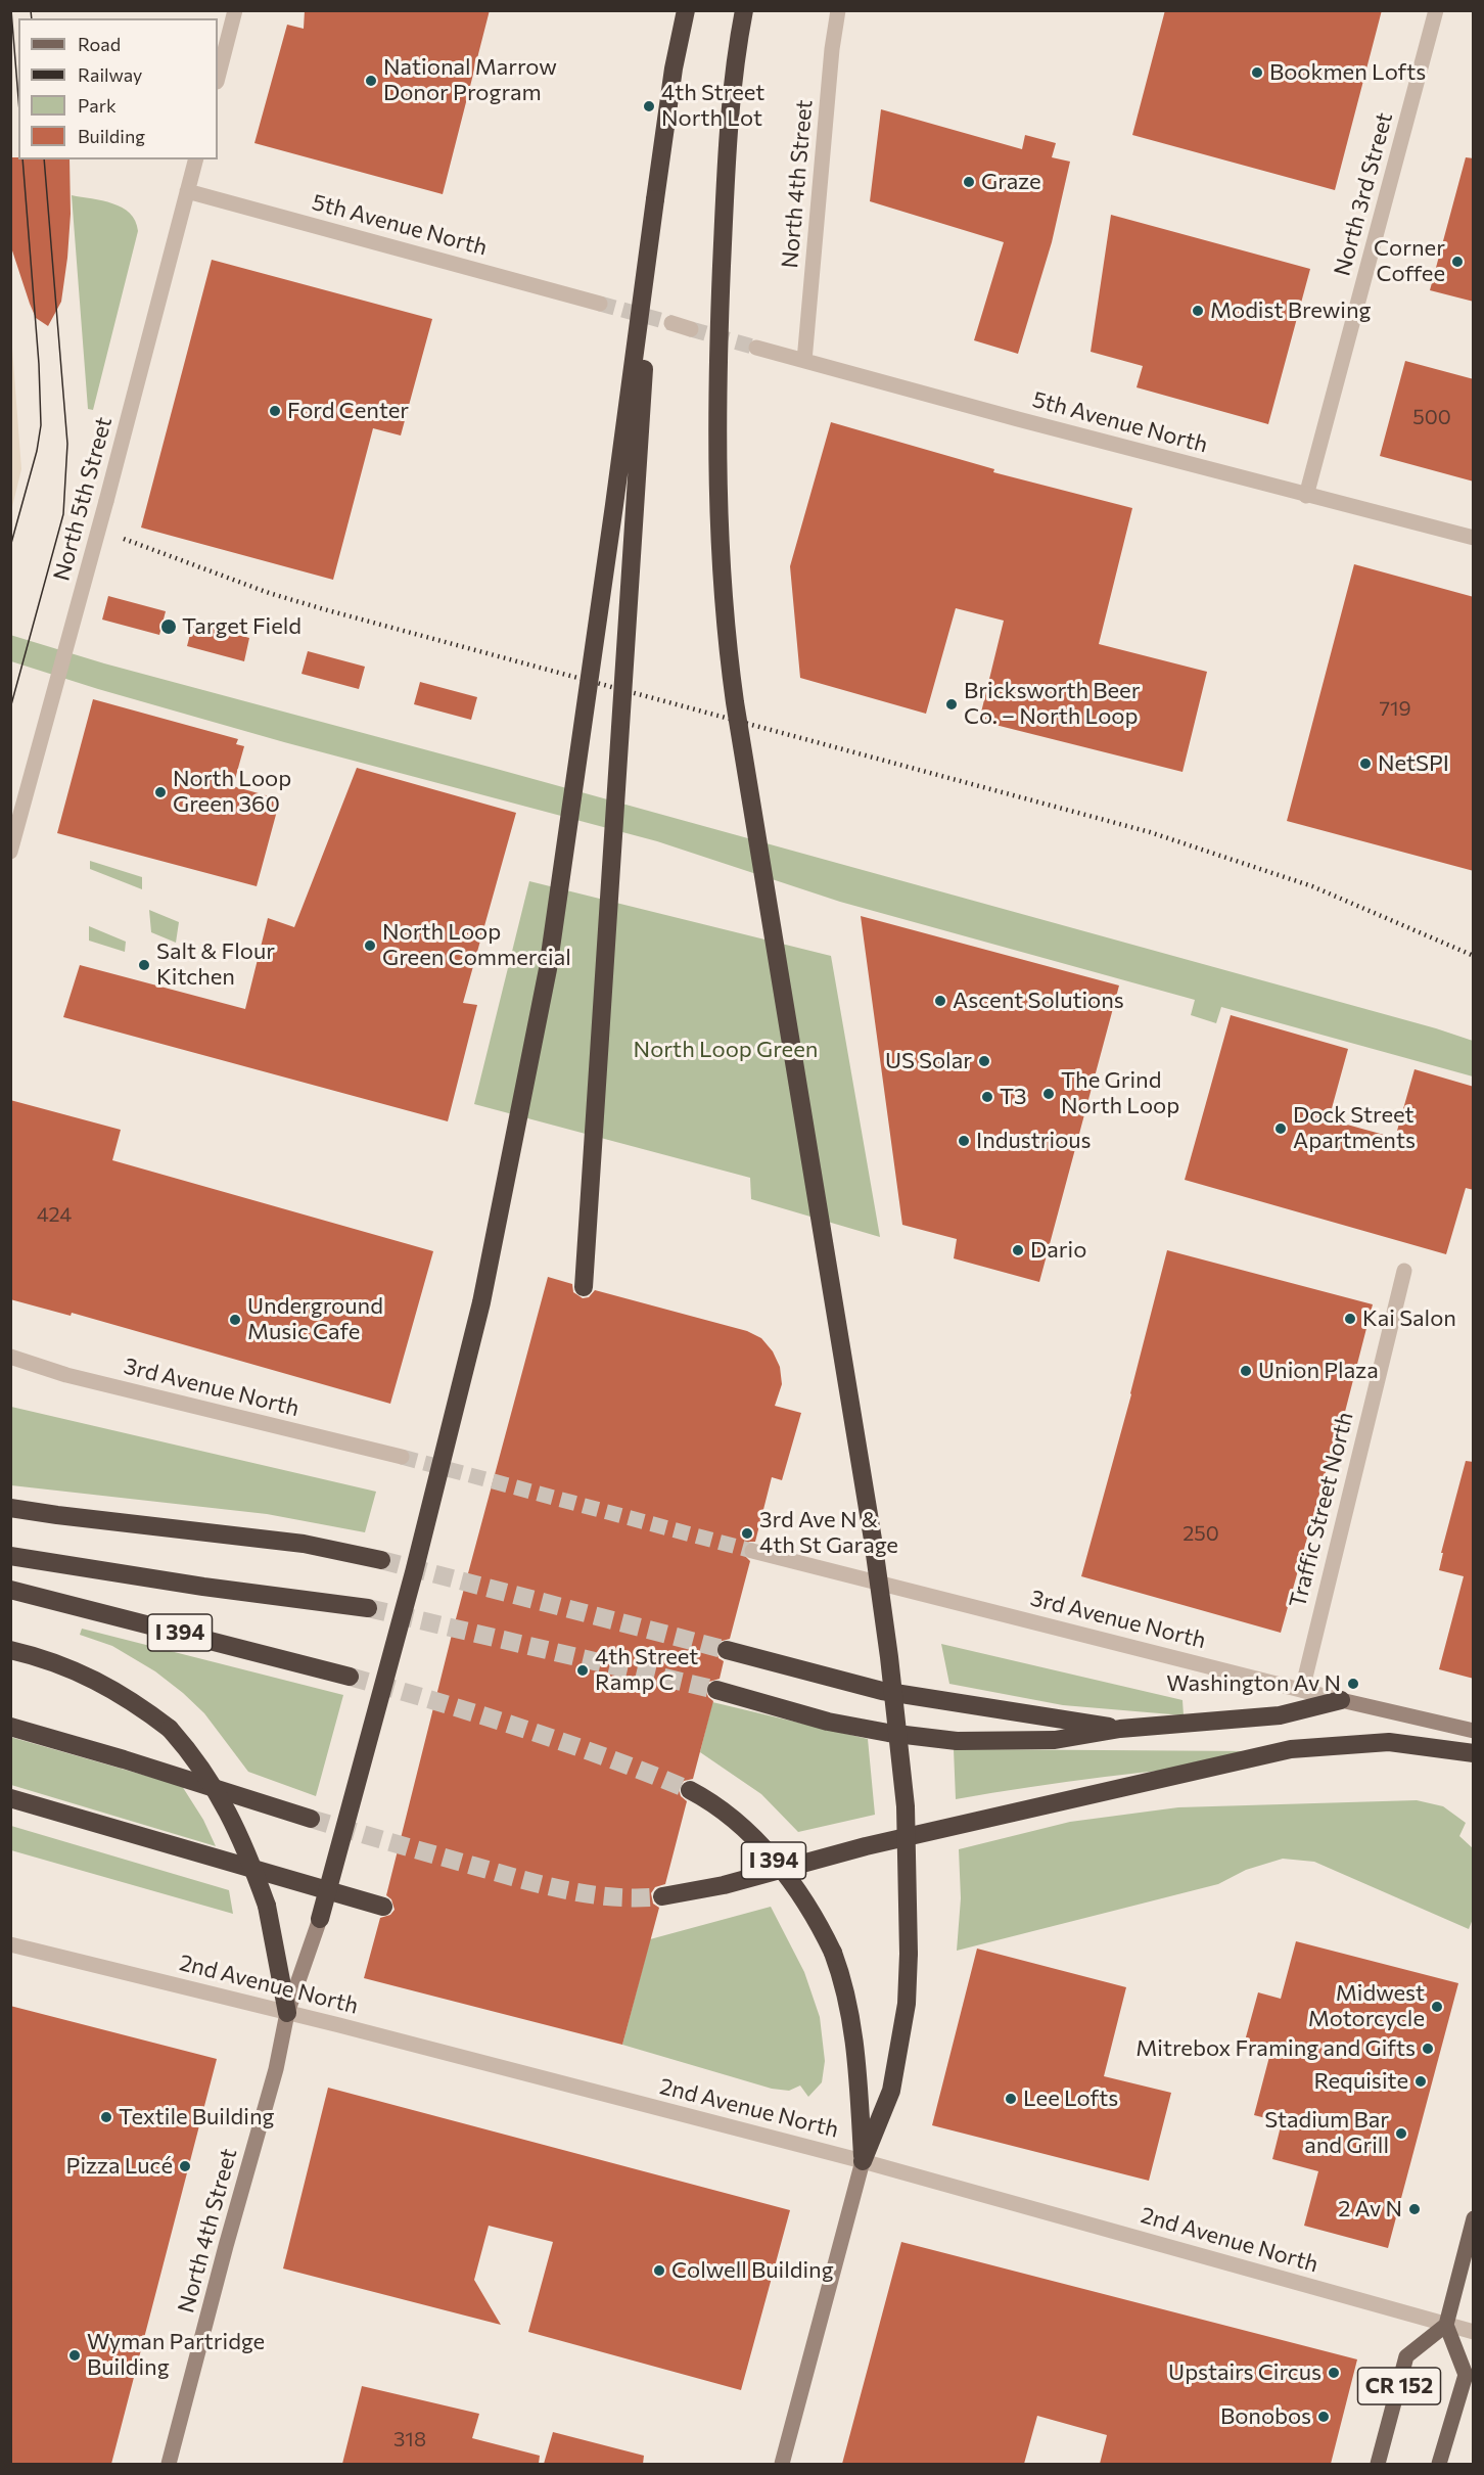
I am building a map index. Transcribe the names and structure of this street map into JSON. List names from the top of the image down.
{
  "streets": {
    "highway": ["I 394"],
    "main road": ["North 4th Street", "3rd Avenue North", "CR 152"],
    "street": [
      "North 3rd Street",
      "5th Avenue North",
      "North 5th Street",
      "Traffic Street North",
      "2nd Avenue North"
    ]
  },
  "crossings": [
    ["North 4th Street", "5th Avenue North"],
    ["North 4th Street", "2nd Avenue North"],
    ["North 3rd Street", "5th Avenue North"],
    ["5th Avenue North", "North 5th Street"],
    ["3rd Avenue North", "Traffic Street North"],
    ["I 394", "2nd Avenue North"],
    ["2nd Avenue North", "CR 152"]
  ],
  "parks": ["North Loop Green"],
  "places": [
    "Bookmen Lofts",
    "National Marrow Donor Program",
    "4th Street North Lot",
    "Graze",
    "Corner Coffee",
    "Modist Brewing",
    "Ford Center",
    "Target Field",
    "Bricksworth Beer Co. – North Loop",
    "NetSPI",
    "North Loop Green 360",
    "North Loop Green Commercial",
    "Salt & Flour Kitchen",
    "Ascent Solutions",
    "US Solar",
    "The Grind North Loop",
    "T3",
    "Dock Street Apartments",
    "Industrious",
    "Dario",
    "Kai Salon",
    "Underground Music Cafe",
    "Union Plaza",
    "3rd Ave N & 4th St Garage",
    "4th Street Ramp C",
    "Washington Av N",
    "Midwest Motorcycle",
    "Mitrebox Framing and Gifts",
    "Requisite",
    "Lee Lofts",
    "Textile Building",
    "Stadium Bar and Grill",
    "Pizza Lucé",
    "2 Av N",
    "Colwell Building",
    "Wyman Partridge Building",
    "Upstairs Circus",
    "Bonobos"
  ],
  "house_numbers": [
    "500",
    "719",
    "424",
    "250",
    "318"
  ],
  "legend": [
    "Road",
    "Railway",
    "Park",
    "Building"
  ]
}
